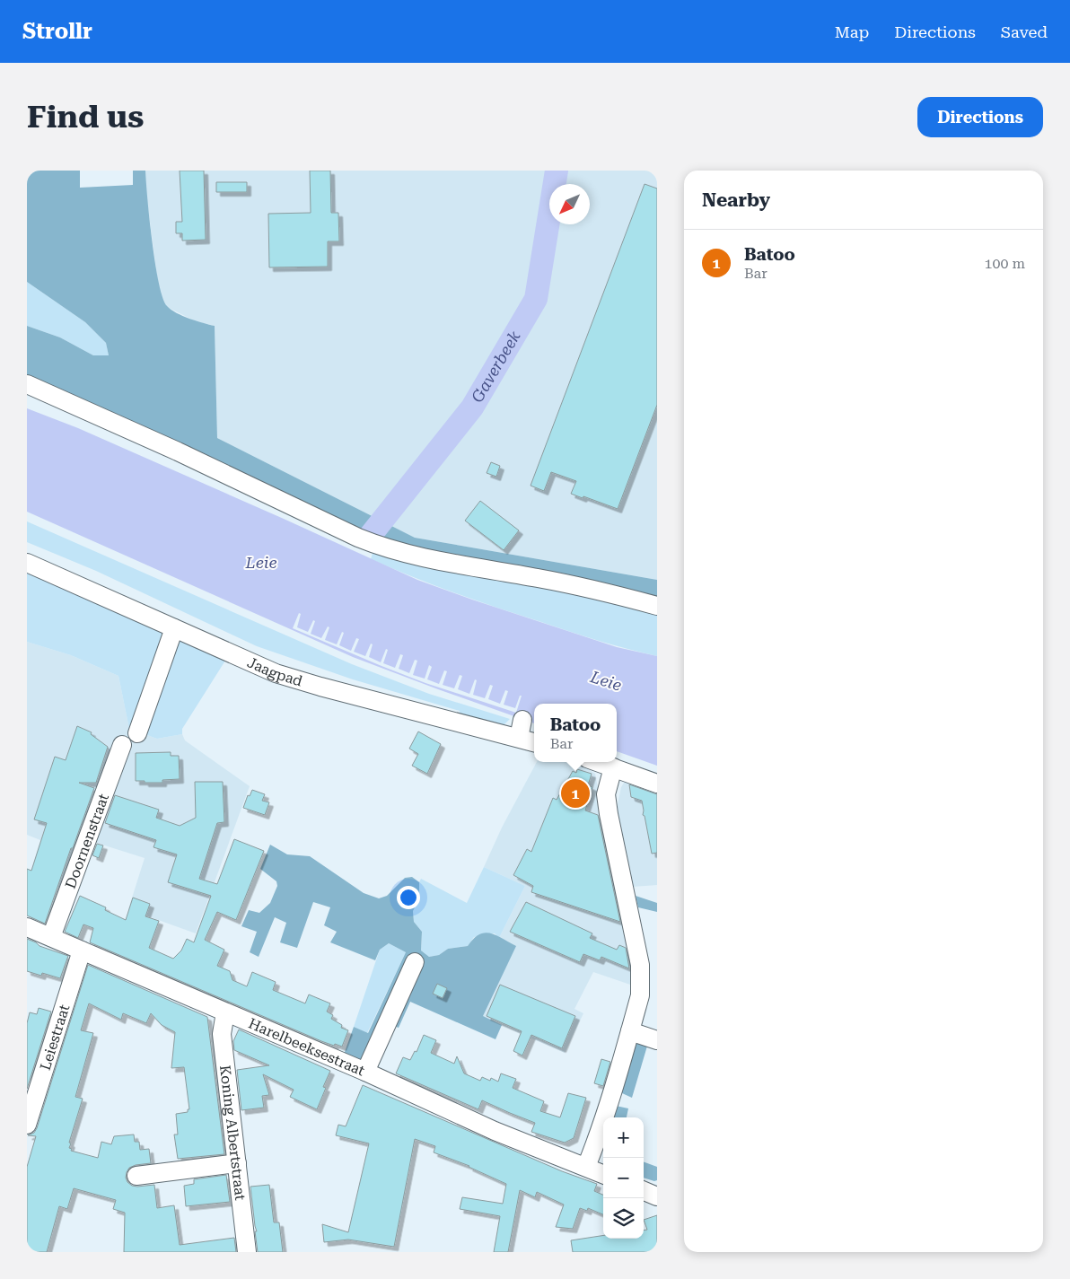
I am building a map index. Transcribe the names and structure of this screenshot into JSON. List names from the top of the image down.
{
  "streets": {
    "street": [
      "Jaagpad",
      "Doornenstraat",
      "Leiestraat",
      "Harelbeeksestraat",
      "Koning Albertstraat"
    ]
  },
  "crossings": [
    ["Doornenstraat", "Harelbeeksestraat"],
    ["Leiestraat", "Harelbeeksestraat"],
    ["Harelbeeksestraat", "Koning Albertstraat"]
  ],
  "water": ["Gaverbeek", "Leie"],
  "north": "bottom left",
  "page": {
    "header": "Strollr",
    "nav": ["Map", "Directions", "Saved"],
    "buttons": "Directions",
    "title": "Find us",
    "heading": "Nearby",
    "list": [
      {
        "mark": "1",
        "name": "Batoo",
        "note": "Bar",
        "value": "100 m"
      }
    ],
    "popup": ["Batoo", "Bar"],
    "pins": "1",
    "map_buttons": ["+", "−"]
  }
}
